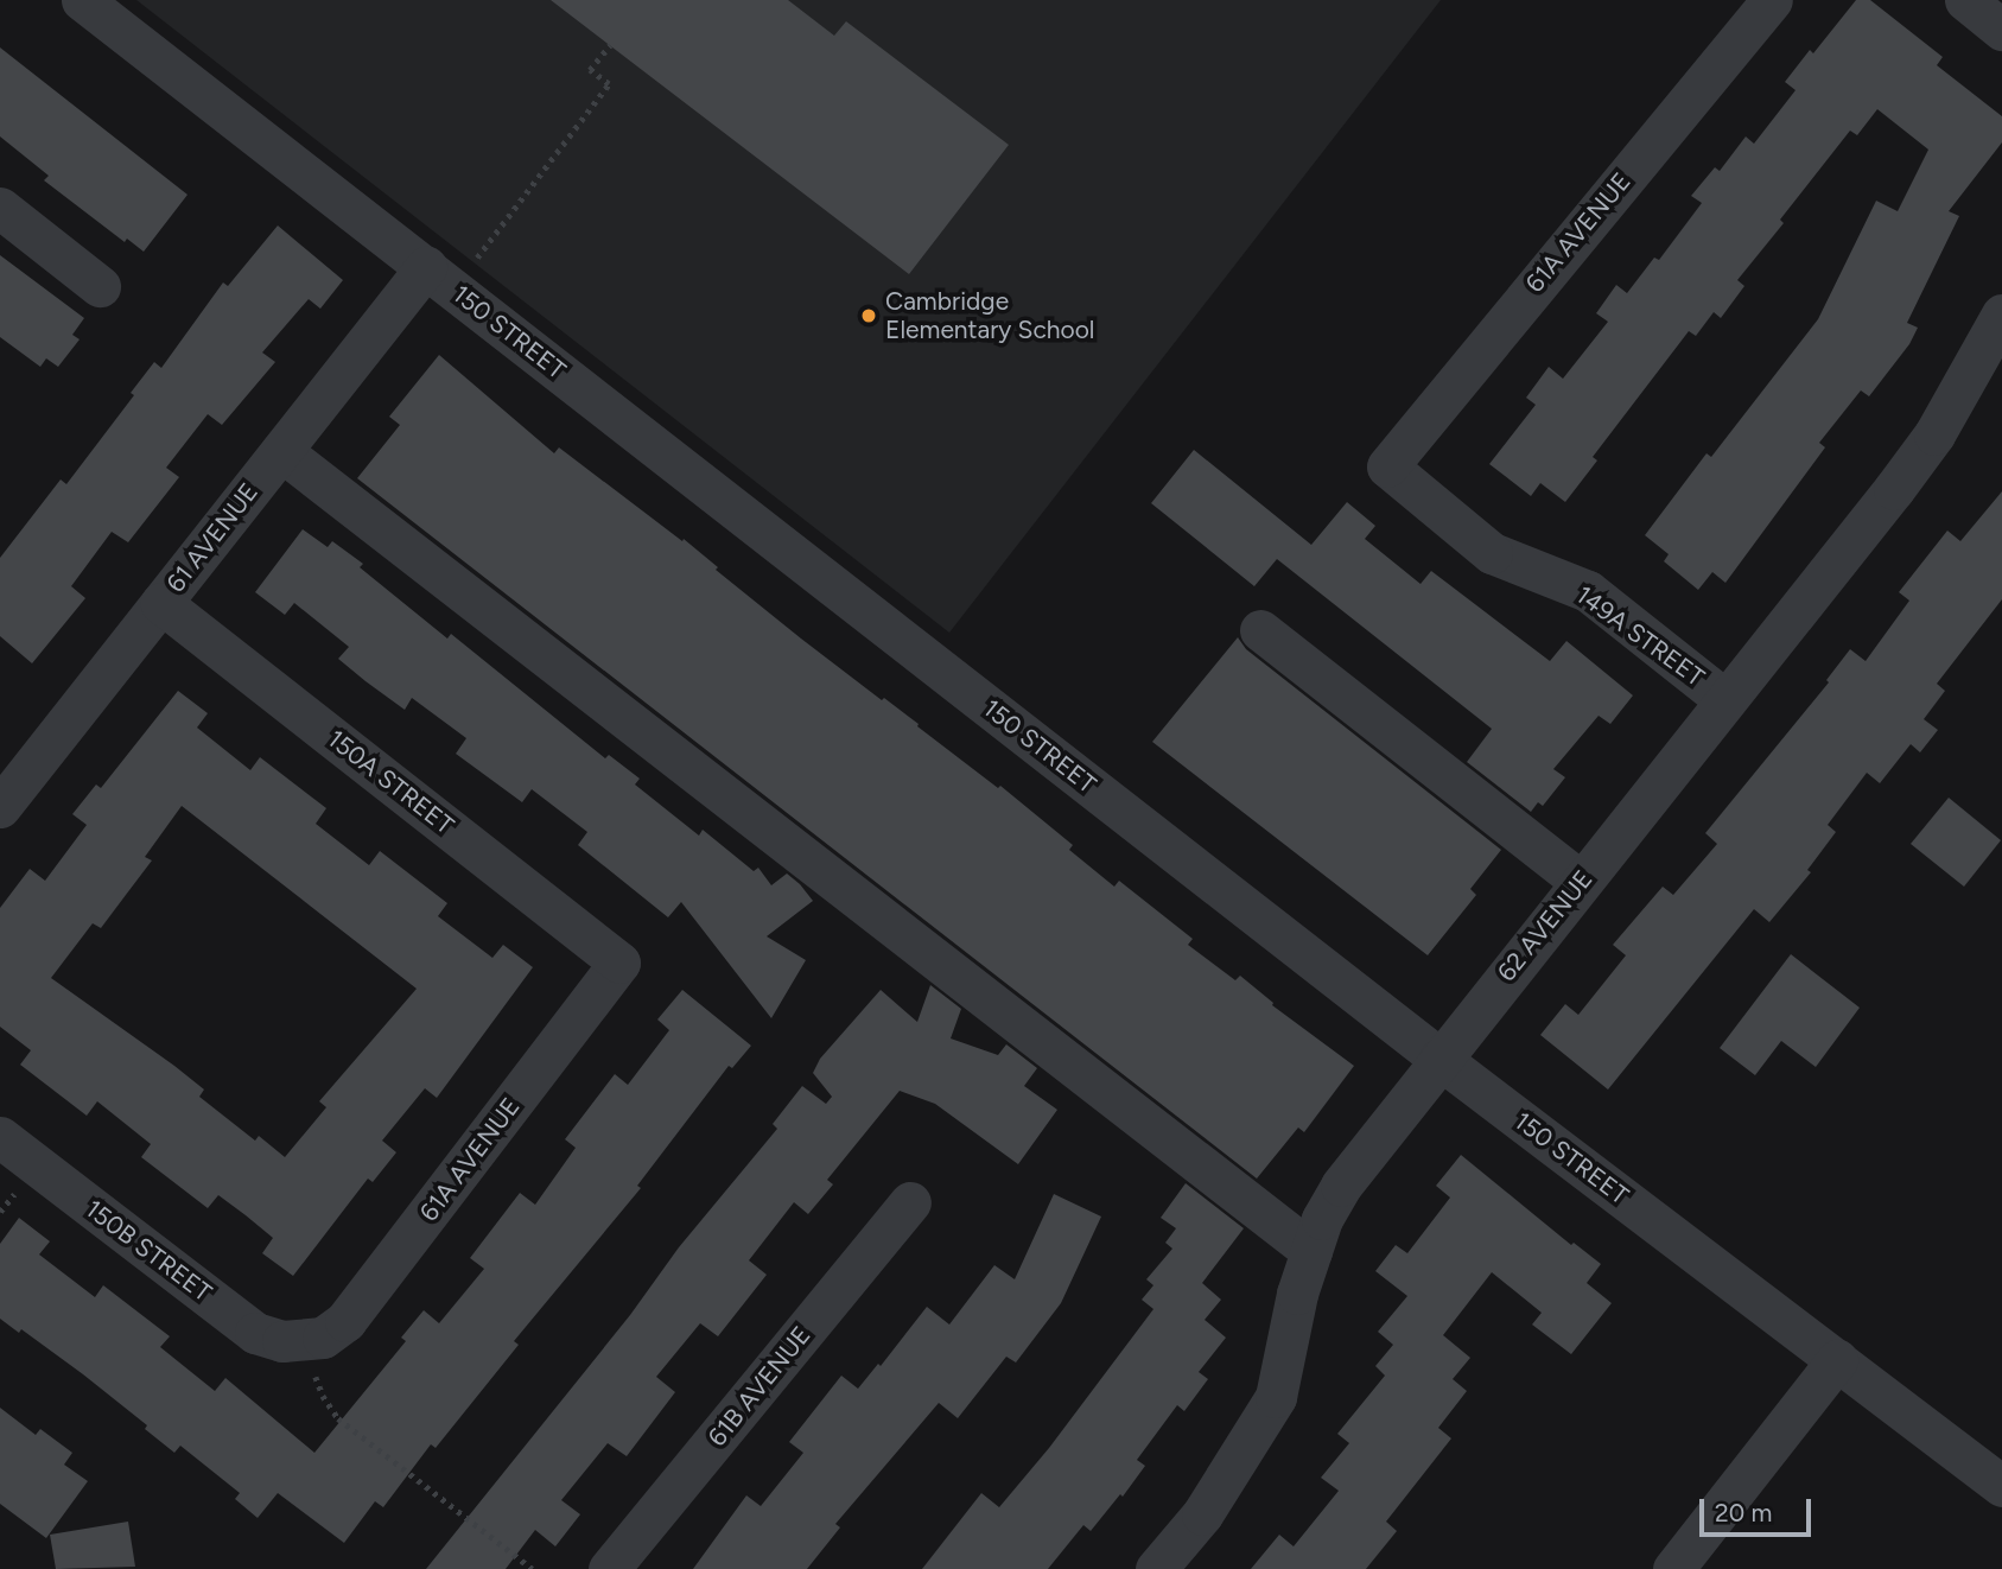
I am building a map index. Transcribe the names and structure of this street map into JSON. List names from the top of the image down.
{
  "streets": {
    "street": [
      "61A AVENUE",
      "150 STREET",
      "61 AVENUE",
      "149A STREET",
      "150A STREET",
      "62 AVENUE",
      "150B STREET",
      "61B AVENUE"
    ]
  },
  "crossings": [
    ["61A AVENUE", "149A STREET"],
    ["61A AVENUE", "150A STREET"],
    ["61A AVENUE", "150B STREET"],
    ["150 STREET", "61 AVENUE"],
    ["150 STREET", "62 AVENUE"],
    ["61 AVENUE", "150A STREET"],
    ["149A STREET", "62 AVENUE"]
  ],
  "places": ["Cambridge Elementary School"],
  "scale_bar": "20 m"
}
